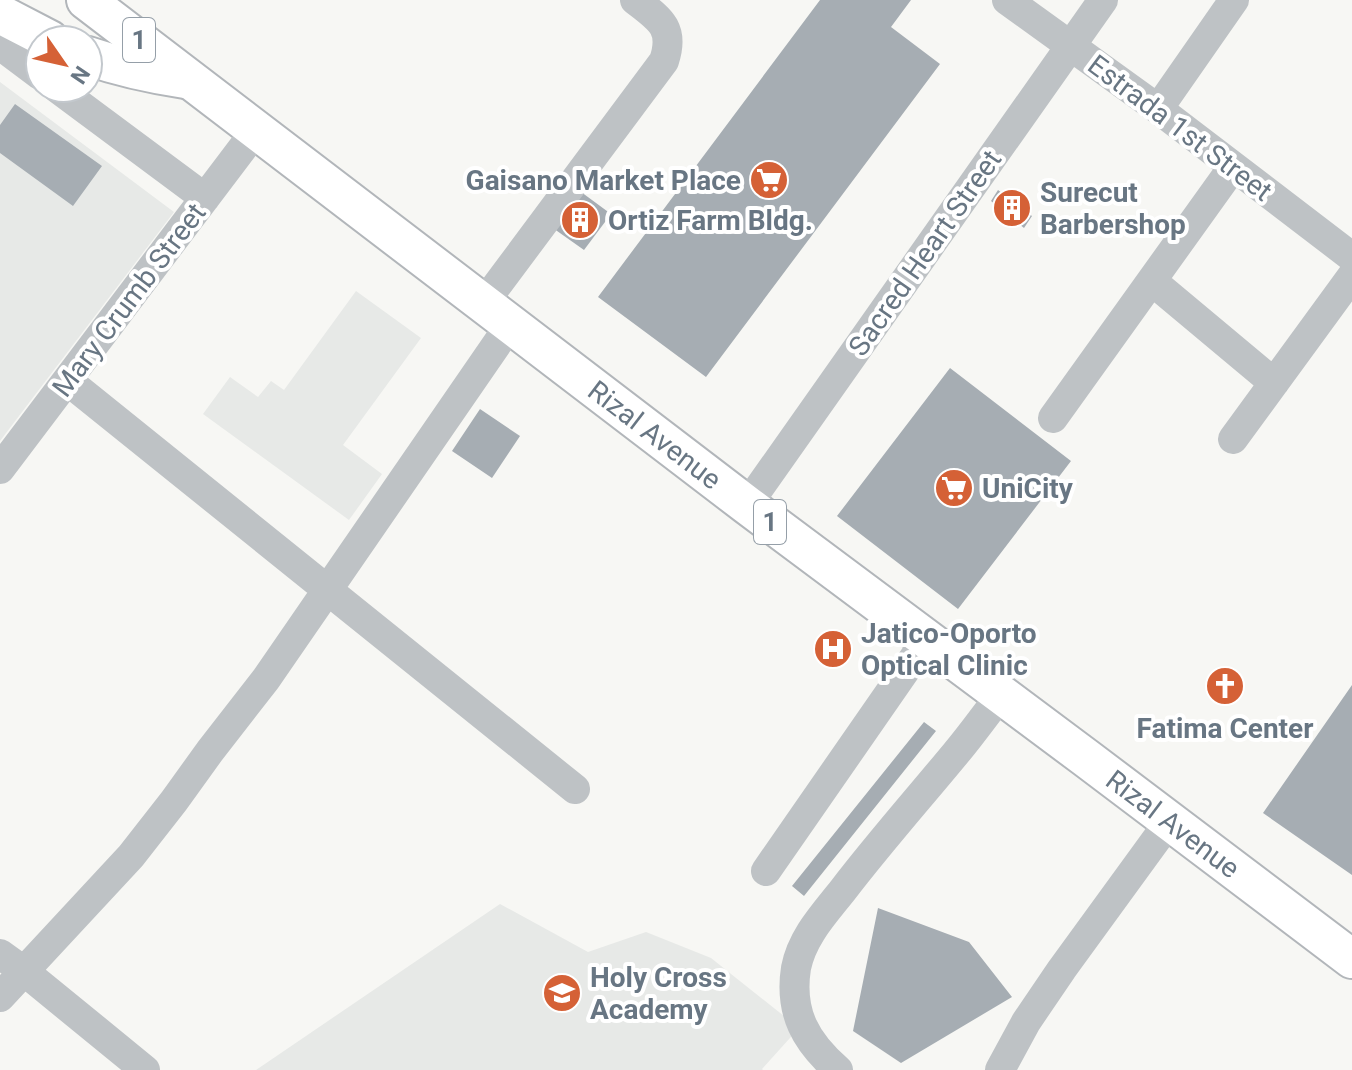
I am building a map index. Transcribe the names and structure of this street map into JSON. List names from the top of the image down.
{
  "streets": {
    "main road": ["1", "Rizal Avenue"],
    "street": ["Estrada 1st Street", "Sacred Heart Street", "Mary Crumb Street"]
  },
  "crossings": [
    ["Estrada 1st Street", "Sacred Heart Street"],
    ["Sacred Heart Street", "Rizal Avenue"],
    ["Mary Crumb Street", "Rizal Avenue"]
  ],
  "places": {
    "supermarket": ["Gaisano Market Place", "UniCity"],
    "building": ["Surecut Barbershop", "Ortiz Farm Bldg."],
    "hospital": ["Jatico-Oporto Optical Clinic"],
    "church": ["Fatima Center"],
    "school or university": ["Holy Cross Academy"]
  },
  "north": "bottom right"
}
